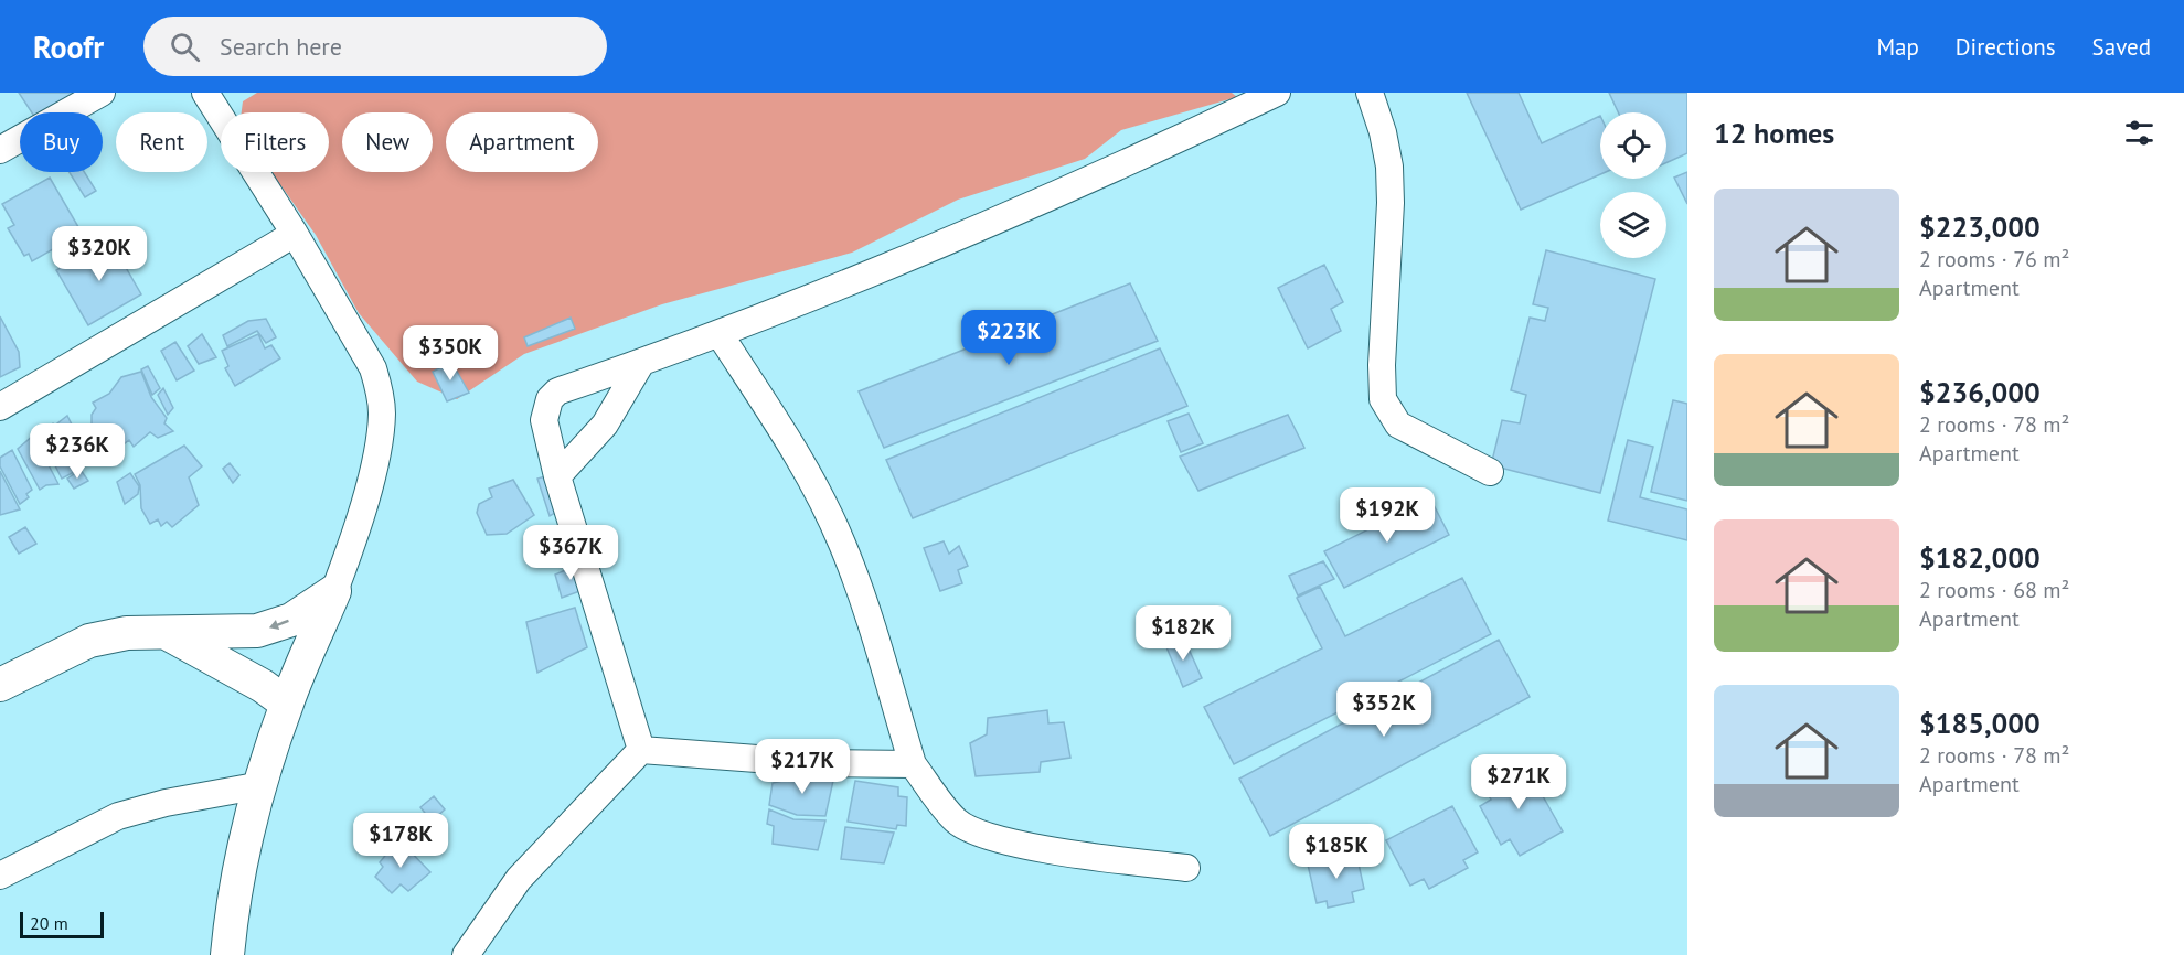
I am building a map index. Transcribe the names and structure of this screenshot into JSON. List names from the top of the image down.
{
  "scale_bar": "20 m",
  "page": {
    "header": "Roofr",
    "search": "Search here",
    "nav": ["Map", "Directions", "Saved"],
    "heading": "12 homes",
    "chip": [
      "Buy",
      "Rent",
      "Filters",
      "New",
      "Apartment"
    ],
    "list": [
      {
        "name": "$223,000",
        "note": "2 rooms · 76 m² · Apartment"
      },
      {
        "name": "$236,000",
        "note": "2 rooms · 78 m² · Apartment"
      },
      {
        "name": "$182,000",
        "note": "2 rooms · 68 m² · Apartment"
      },
      {
        "name": "$185,000",
        "note": "2 rooms · 78 m² · Apartment"
      }
    ],
    "price": [
      "$320K",
      "$223K",
      "$350K",
      "$236K",
      "$192K",
      "$367K",
      "$182K",
      "$352K",
      "$217K",
      "$271K",
      "$178K",
      "$185K"
    ],
    "scale": "20 m"
  }
}
